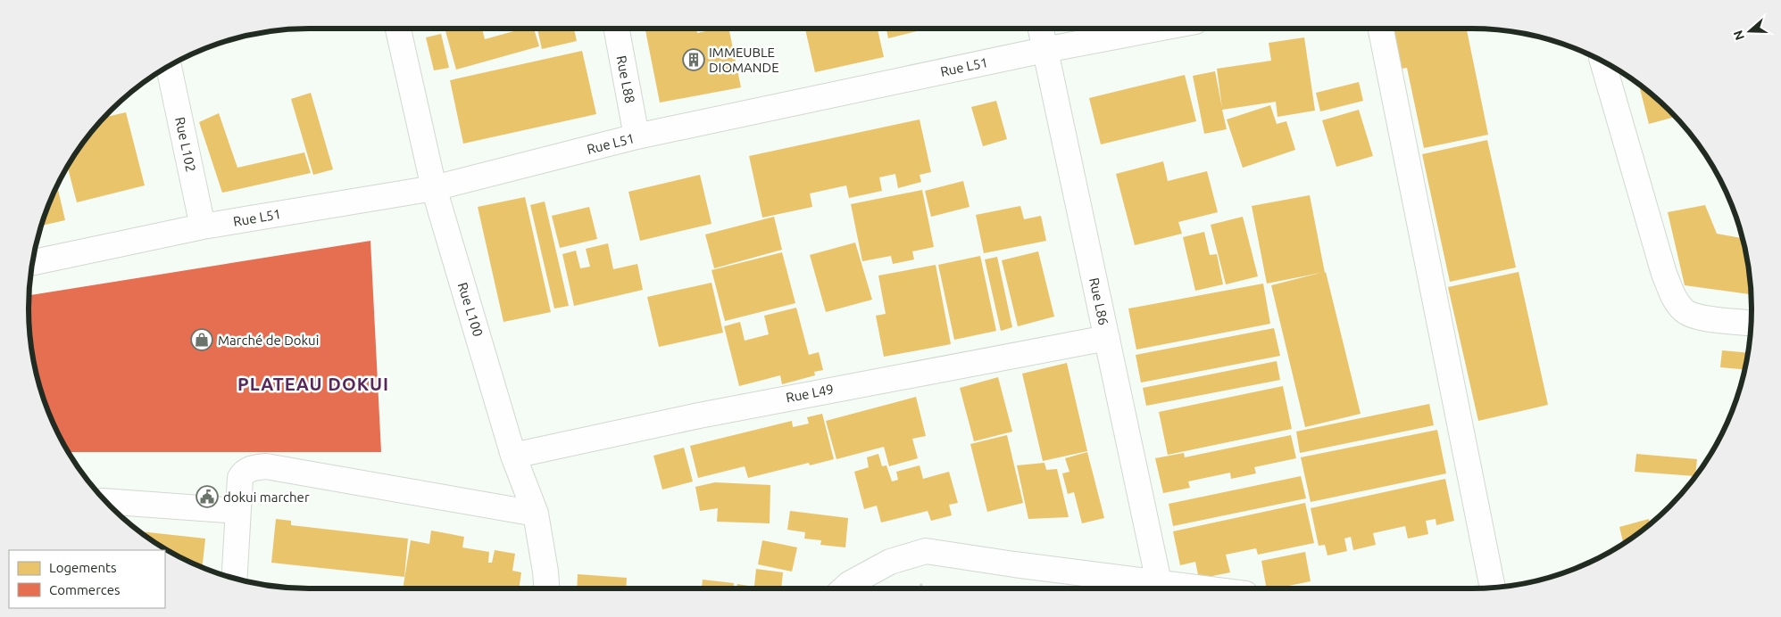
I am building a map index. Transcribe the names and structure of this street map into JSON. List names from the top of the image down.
{
  "streets": {
    "street": [
      "Rue L51",
      "Rue L88",
      "Rue L102",
      "Rue L86",
      "Rue L100",
      "Rue L49"
    ]
  },
  "crossings": [
    ["Rue L51", "Rue L88"],
    ["Rue L51", "Rue L102"],
    ["Rue L51", "Rue L86"],
    ["Rue L51", "Rue L100"],
    ["Rue L86", "Rue L49"],
    ["Rue L100", "Rue L49"]
  ],
  "districts": ["PLATEAU DOKUI"],
  "places": {
    "building": ["IMMEUBLE DIOMANDE"],
    "shop": ["Marché de Dokui"],
    "public building": ["dokui marcher"]
  },
  "legend": ["Logements", "Commerces"],
  "north": "left"
}
